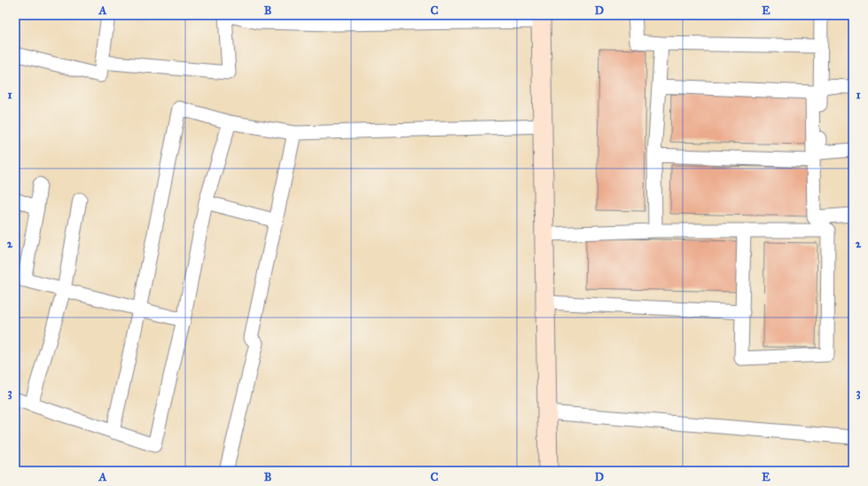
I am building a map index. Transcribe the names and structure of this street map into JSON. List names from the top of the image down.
{
  "grid": {
    "columns": [
      "A",
      "B",
      "C",
      "D",
      "E"
    ],
    "rows": ["1", "2", "3"]
  }
}
